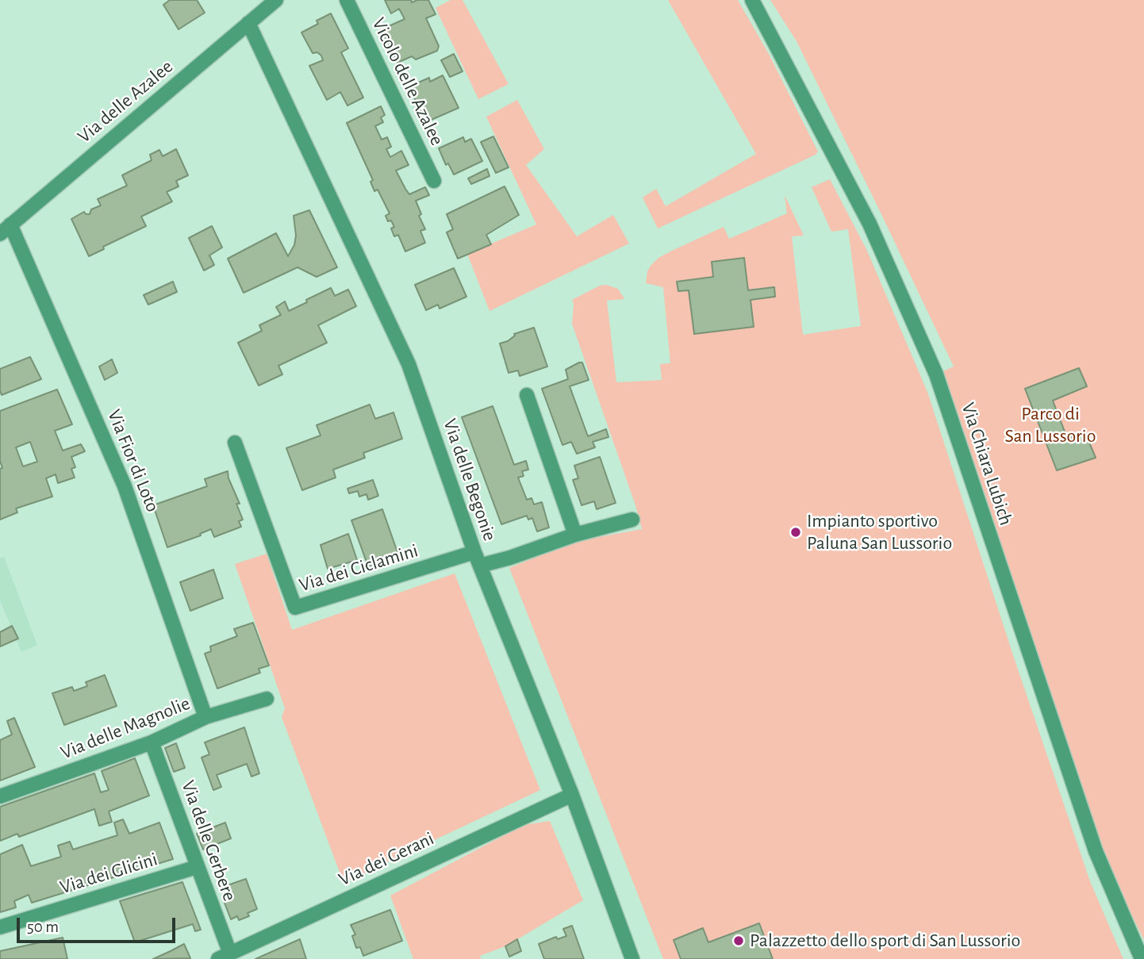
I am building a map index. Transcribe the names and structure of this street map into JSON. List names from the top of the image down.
{
  "streets": {
    "street": [
      "Vicolo delle Azalee",
      "Via delle Azalee",
      "Via Fior di Loto",
      "Via Chiara Lubich",
      "Via delle Begonie",
      "Via dei Ciclamini",
      "Via delle Magnolie",
      "Via delle Gerbere",
      "Via dei Gerani",
      "Via dei Glicini"
    ]
  },
  "crossings": [
    ["Via delle Azalee", "Via Fior di Loto"],
    ["Via delle Azalee", "Via delle Begonie"],
    ["Via Fior di Loto", "Via delle Magnolie"],
    ["Via delle Begonie", "Via dei Ciclamini"],
    ["Via delle Begonie", "Via dei Gerani"],
    ["Via delle Magnolie", "Via delle Gerbere"],
    ["Via delle Gerbere", "Via dei Gerani"],
    ["Via delle Gerbere", "Via dei Glicini"]
  ],
  "parks": ["Parco di San Lussorio"],
  "places": ["Impianto sportivo Paluna San Lussorio", "Palazzetto dello sport di San Lussorio"],
  "scale_bar": "50 m"
}
